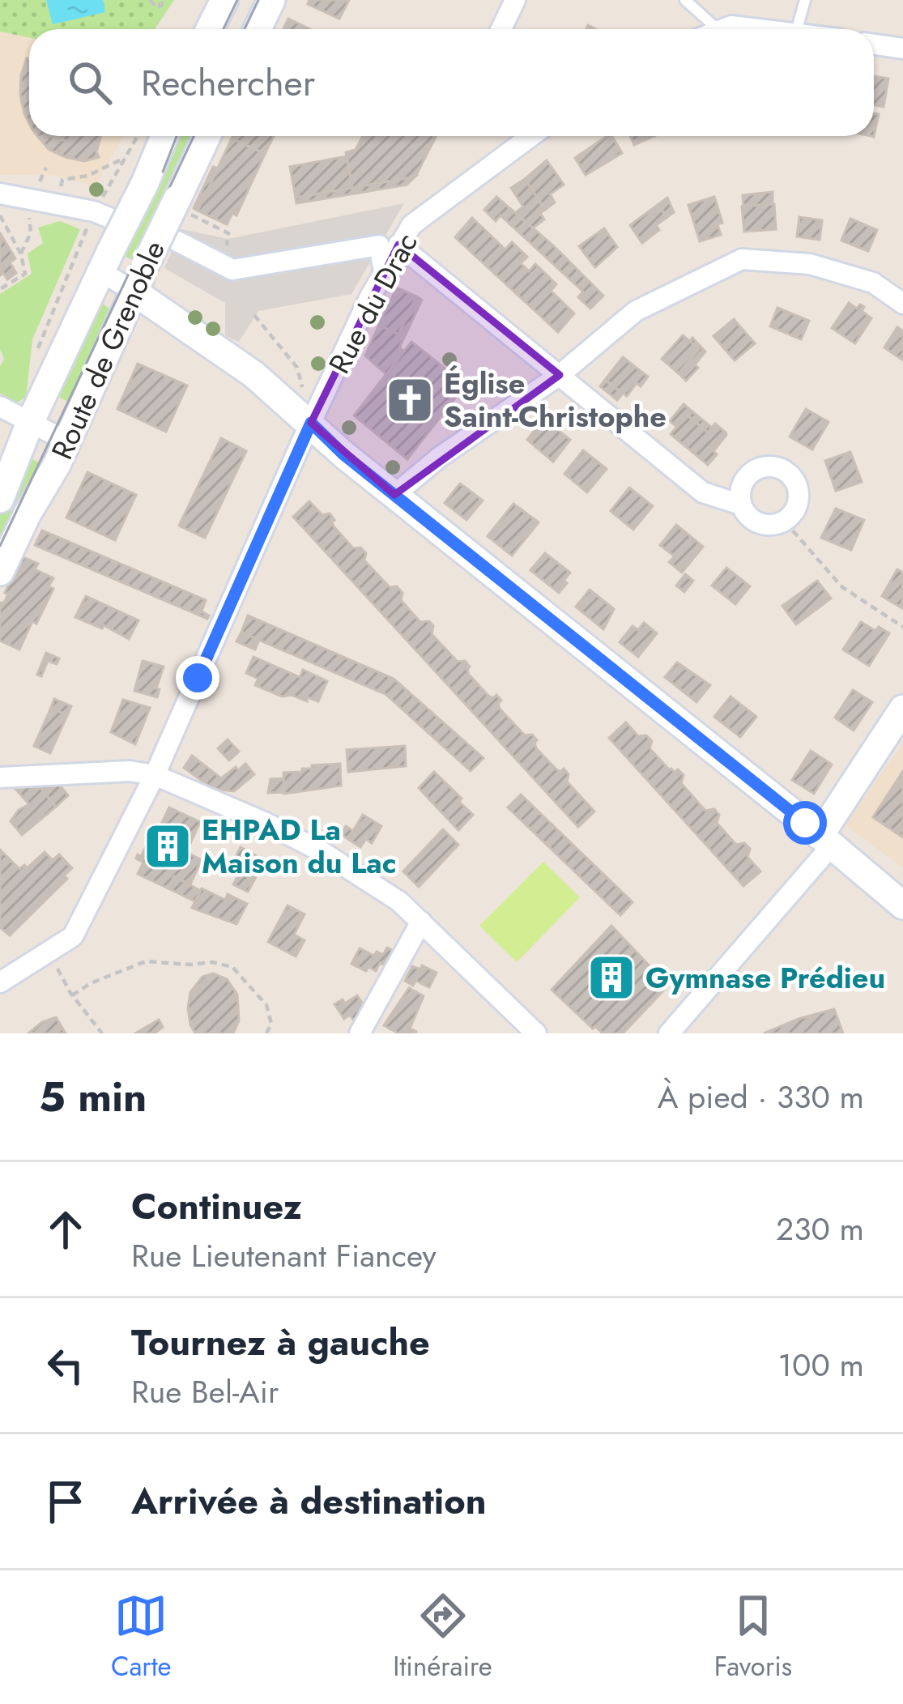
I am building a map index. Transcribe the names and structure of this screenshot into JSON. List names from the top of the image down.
{
  "streets": {
    "street": ["Rue du Drac", "Route de Grenoble"]
  },
  "places": {
    "church": ["Église Saint-Christophe"],
    "building": ["EHPAD La Maison du Lac", "Gymnase Prédieu"]
  },
  "page": {
    "search": "Rechercher",
    "heading": ["5 min", "À pied · 330 m"],
    "list": [
      ["Continuez", "Rue Lieutenant Fiancey", "230 m"],
      ["Tournez à gauche", "Rue Bel-Air", "100 m"],
      "Arrivée à destination"
    ],
    "nav": ["Carte", "Itinéraire", "Favoris"]
  }
}
